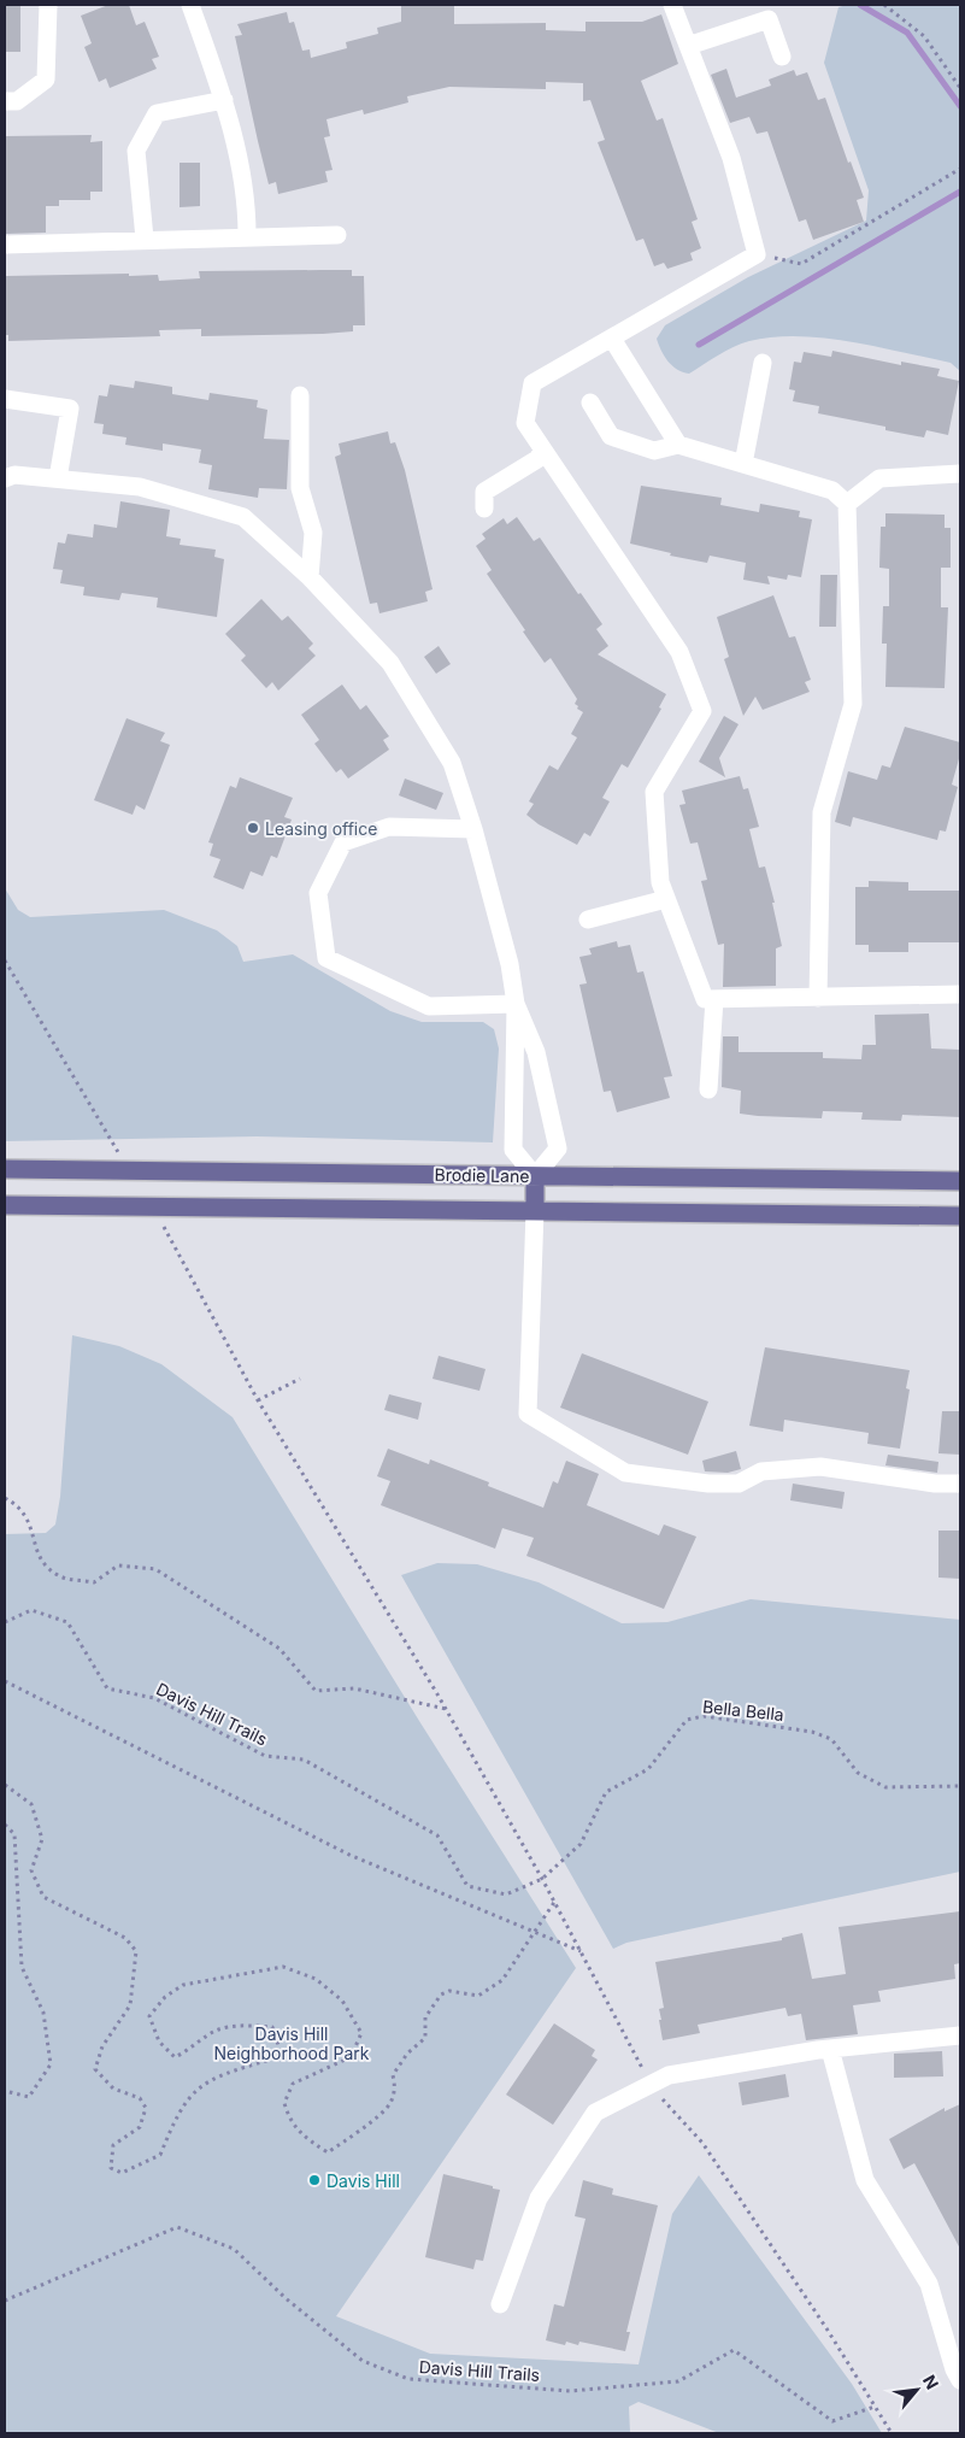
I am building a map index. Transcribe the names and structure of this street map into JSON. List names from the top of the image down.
{
  "streets": {
    "main road": ["Brodie Lane"],
    "path": ["Bella Bella", "Davis Hill Trails"]
  },
  "crossings": [
    ["Bella Bella", "Davis Hill Trails"]
  ],
  "parks": ["Davis Hill Neighborhood Park"],
  "places": ["Leasing office", "Davis Hill"],
  "north": "top right"
}
